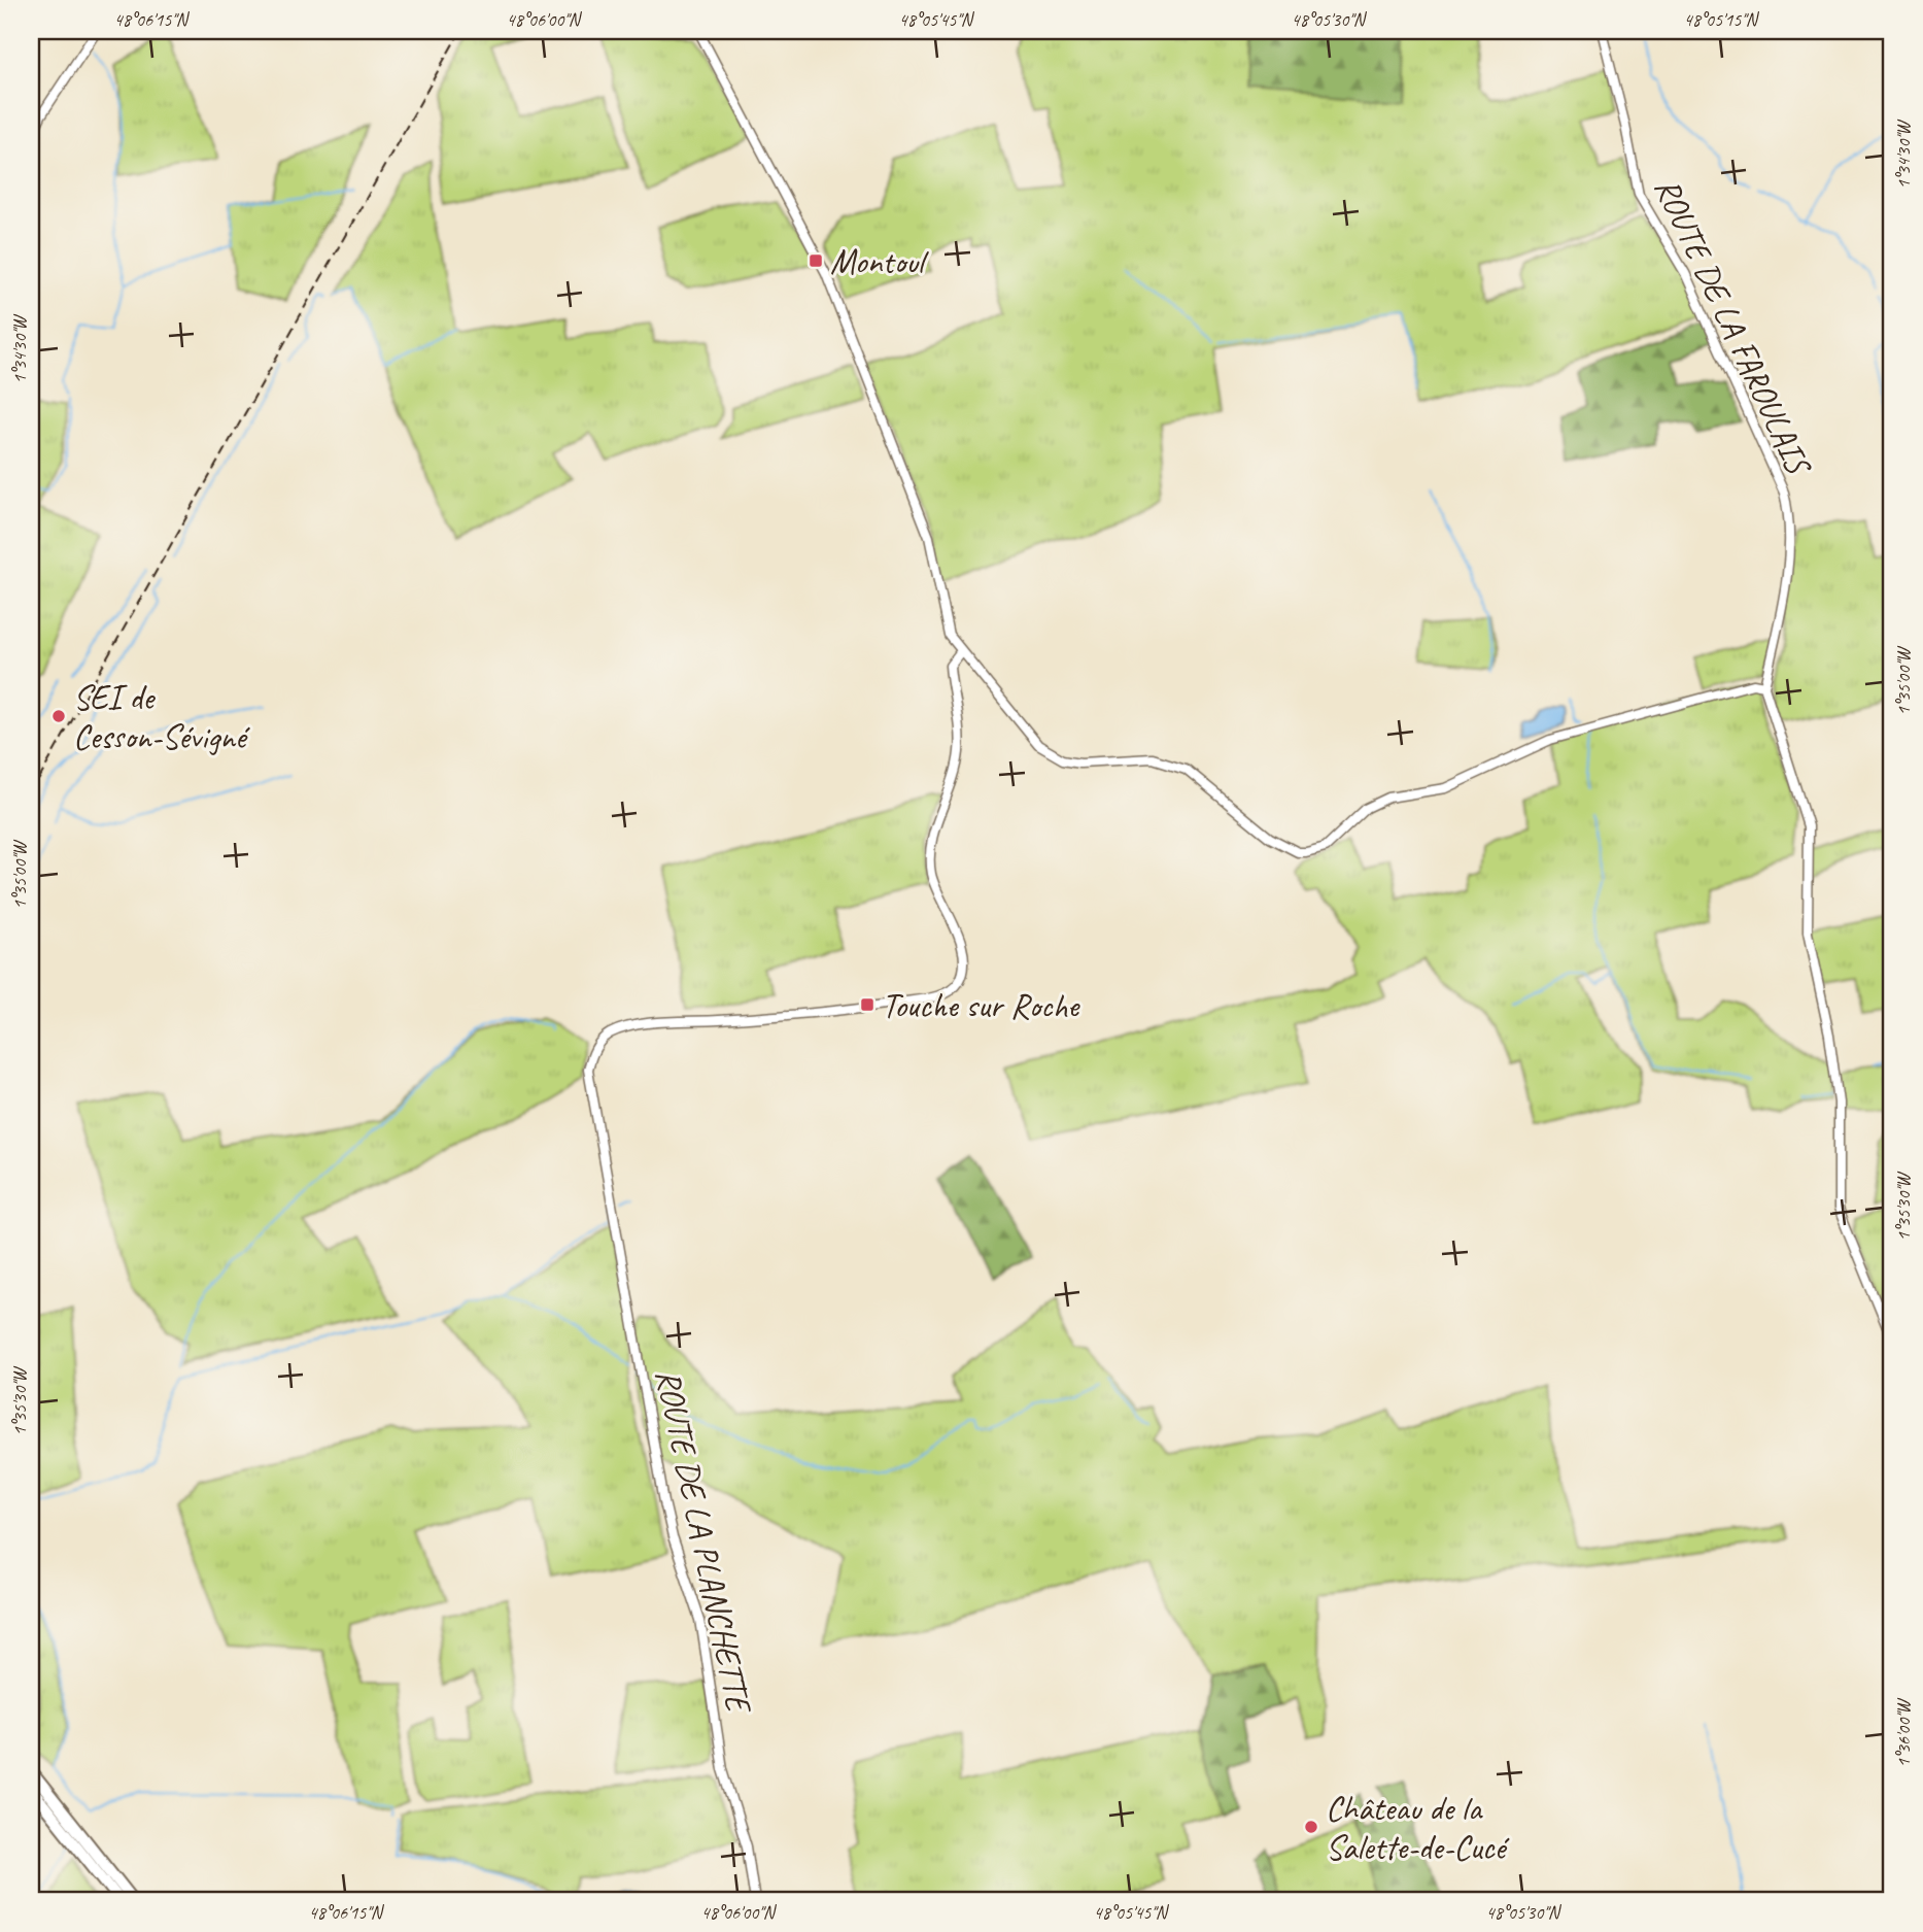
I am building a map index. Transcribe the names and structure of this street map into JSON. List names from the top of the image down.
{
  "streets": {
    "street": ["ROUTE DE LA FAROULAIS", "ROUTE DE LA PLANCHETTE"]
  },
  "places": {
    "transit": ["Montoul", "Touche sur Roche"],
    "other": ["SEI de Cesson-Sévigné", "Château de la Salette-de-Cucé"]
  },
  "coordinates": [
    "48°06'15\"N",
    "48°06'00\"N",
    "48°05'45\"N",
    "48°05'30\"N",
    "48°05'15\"N",
    "1°34'30\"W",
    "1°35'00\"W",
    "1°35'30\"W",
    "1°36'00\"W"
  ]
}
